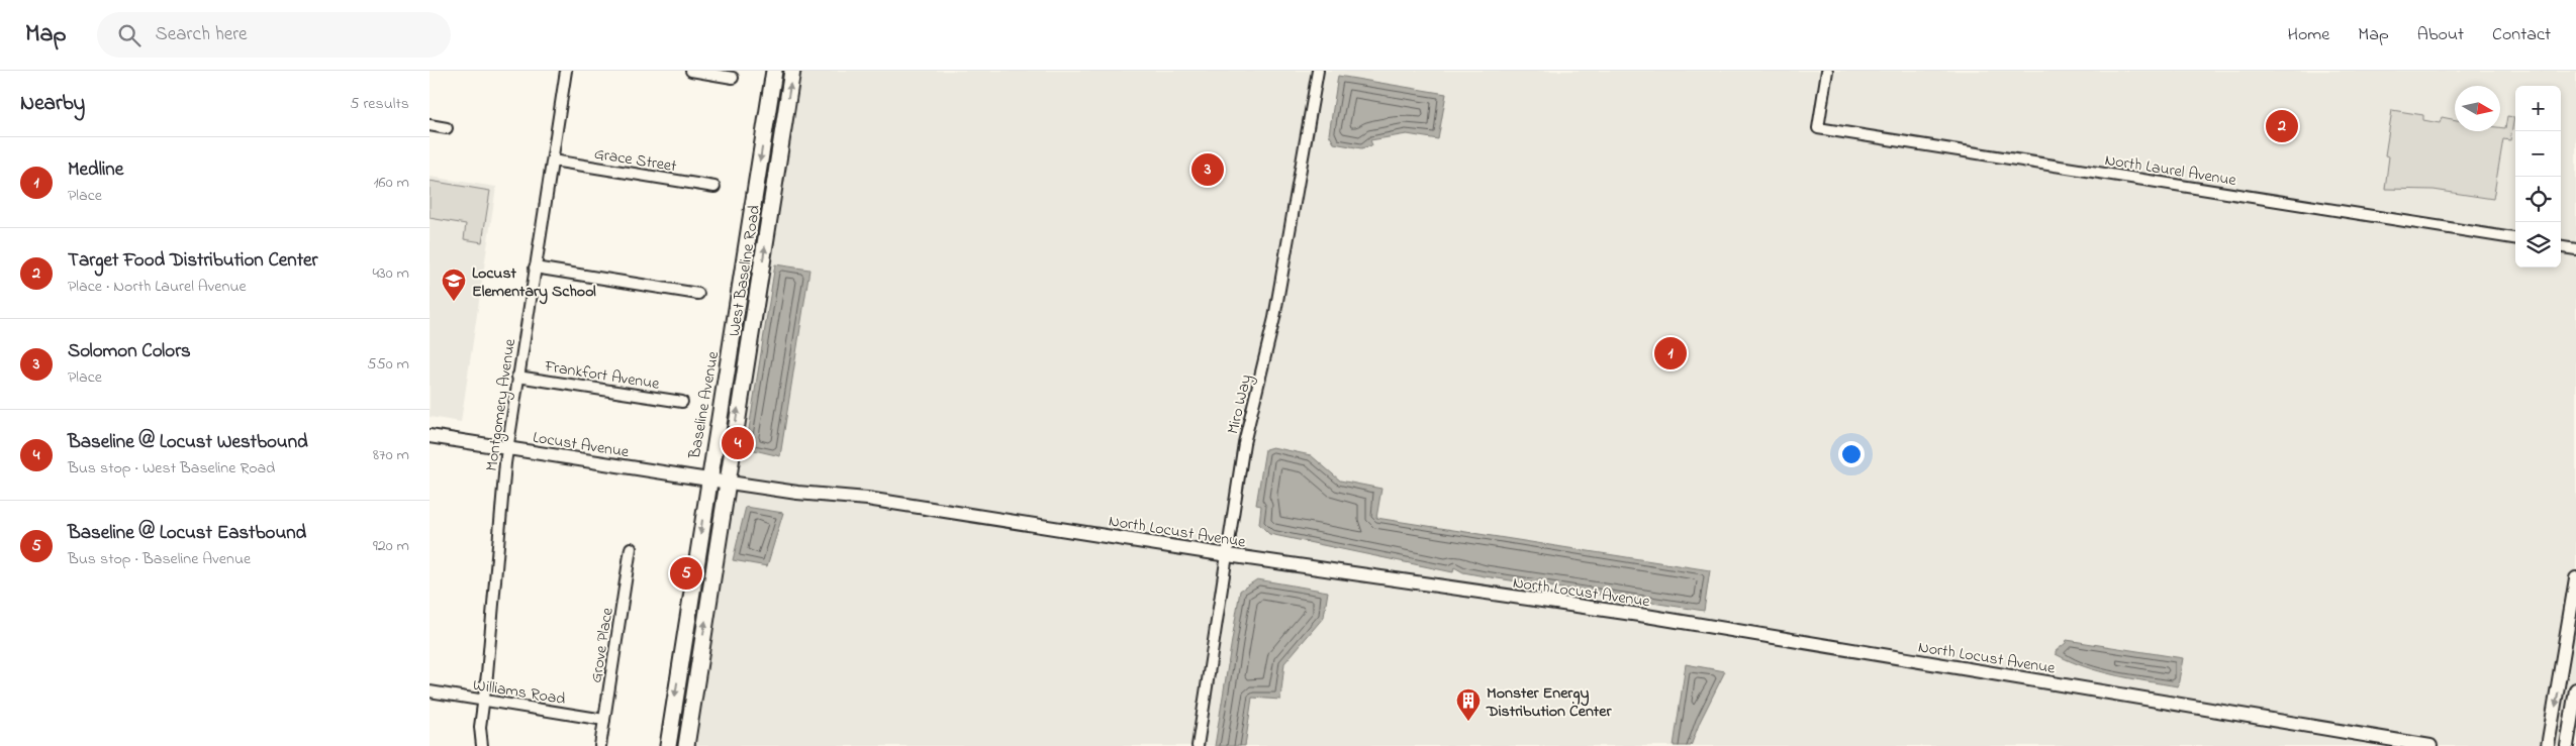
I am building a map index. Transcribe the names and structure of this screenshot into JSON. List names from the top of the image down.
{
  "streets": {
    "main road": ["West Baseline Road", "Baseline Avenue"],
    "street": [
      "Grace Street",
      "North Laurel Avenue",
      "Frankfort Avenue",
      "Miro Way",
      "Montgomery Avenue",
      "Locust Avenue",
      "North Locust Avenue",
      "Grove Place",
      "Williams Road"
    ]
  },
  "crossings": [
    ["Grace Street", "Montgomery Avenue"],
    ["West Baseline Road", "Locust Avenue"],
    ["West Baseline Road", "North Locust Avenue"],
    ["Frankfort Avenue", "Montgomery Avenue"],
    ["Miro Way", "North Locust Avenue"],
    ["Montgomery Avenue", "Locust Avenue"],
    ["Montgomery Avenue", "Williams Road"],
    ["Baseline Avenue", "Locust Avenue"],
    ["Locust Avenue", "North Locust Avenue"],
    ["Grove Place", "Williams Road"]
  ],
  "one_way": ["West Baseline Road", "Baseline Avenue"],
  "places": {
    "school or university": ["Locust Elementary School"],
    "building": ["Monster Energy Distribution Center"]
  },
  "north": "right",
  "page": {
    "header": "Map",
    "search": "Search here",
    "nav": [
      "Home",
      "Map",
      "About",
      "Contact"
    ],
    "heading": ["Nearby", "5 results"],
    "map_buttons": ["+", "−"],
    "pins": [
      "2",
      "3",
      "1",
      "4",
      "5"
    ],
    "list": [
      {
        "mark": "1",
        "name": "Medline",
        "note": "Place",
        "value": "160 m"
      },
      {
        "mark": "2",
        "name": "Target Food Distribution Center",
        "note": "Place · North Laurel Avenue",
        "value": "430 m"
      },
      {
        "mark": "3",
        "name": "Solomon Colors",
        "note": "Place",
        "value": "550 m"
      },
      {
        "mark": "4",
        "name": "Baseline @ Locust Westbound",
        "note": "Bus stop · West Baseline Road",
        "value": "870 m"
      },
      {
        "mark": "5",
        "name": "Baseline @ Locust Eastbound",
        "note": "Bus stop · Baseline Avenue",
        "value": "920 m"
      }
    ]
  }
}
